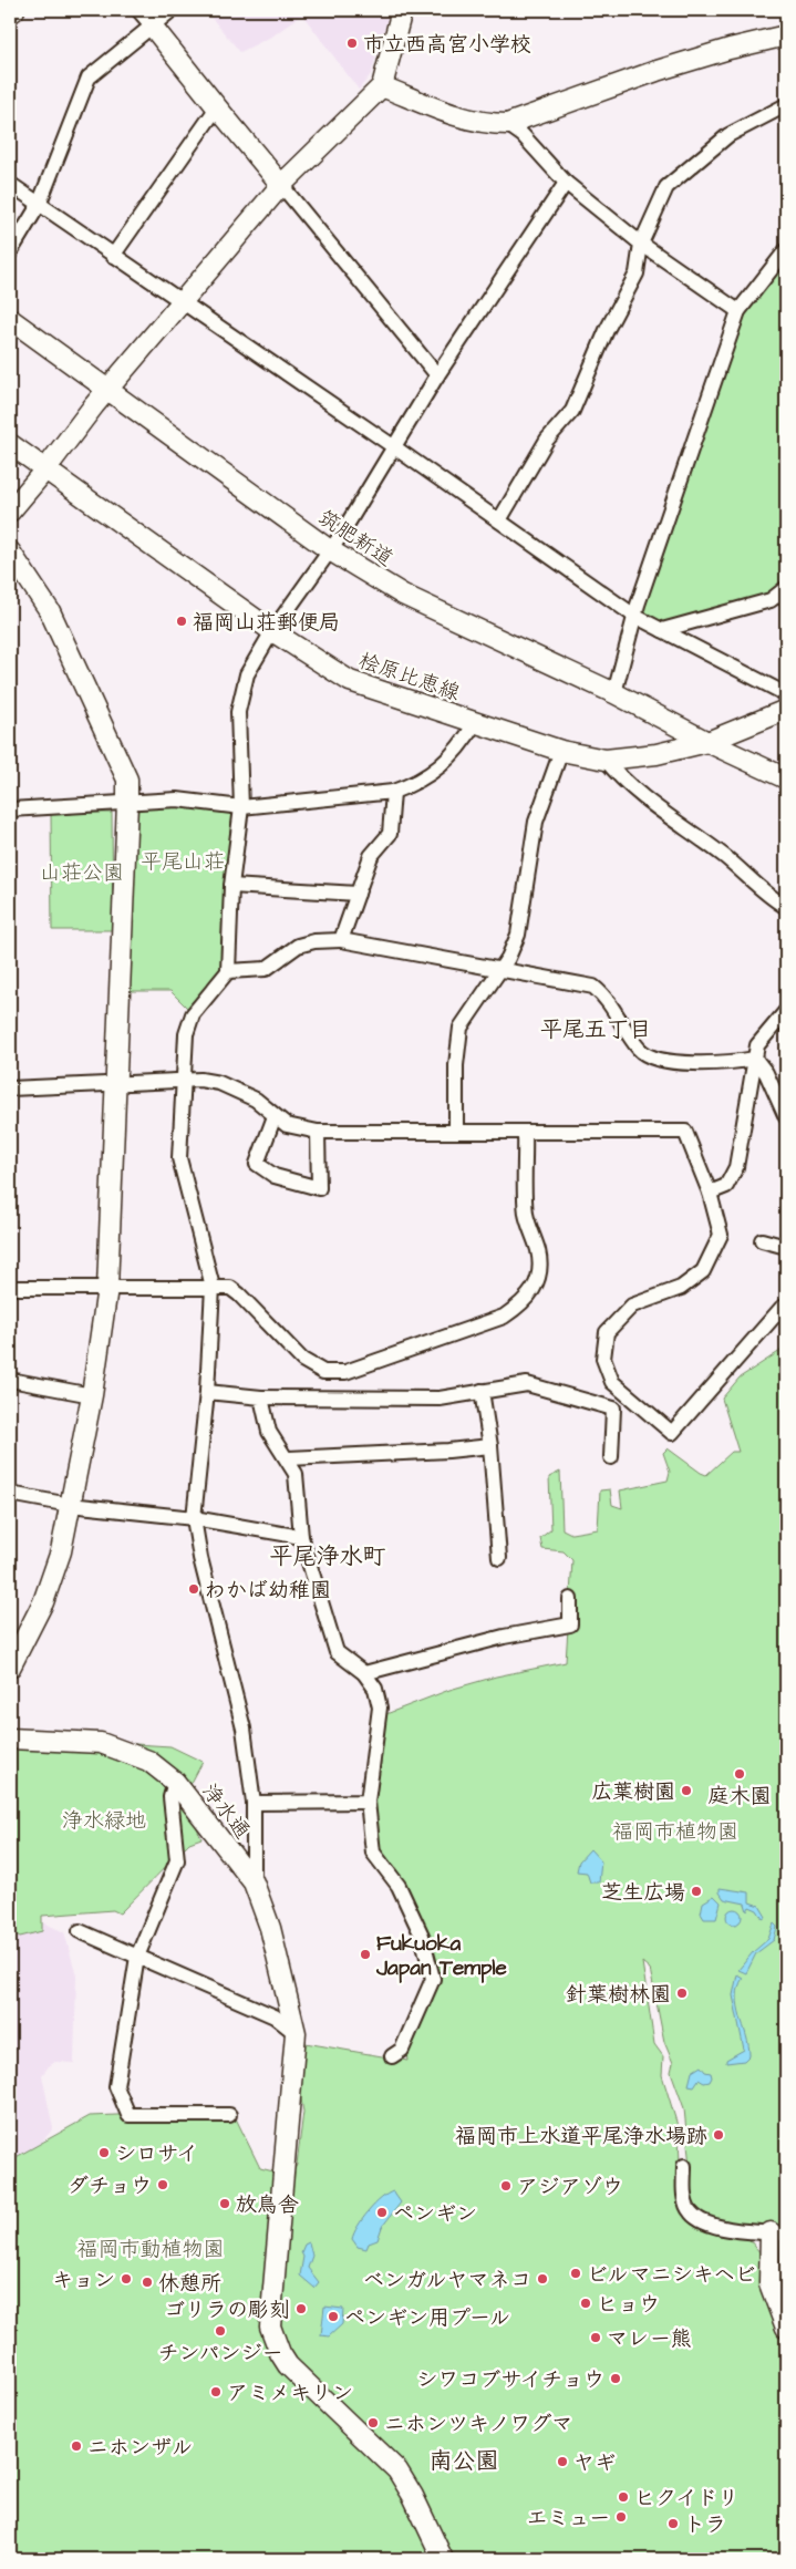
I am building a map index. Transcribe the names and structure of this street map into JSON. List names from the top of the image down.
{
  "streets": {
    "street": ["筑肥新道", "桧原比恵線", "浄水通"]
  },
  "crossings": [
    ["筑肥新道", "桧原比恵線"]
  ],
  "districts": ["平尾五丁目", "平尾浄水町", "南公園"],
  "parks": [
    "平尾山荘",
    "山荘公園",
    "浄水緑地",
    "福岡市植物園",
    "福岡市動植物園"
  ],
  "places": [
    "市立西高宮小学校",
    "福岡山荘郵便局",
    "わかば幼稚園",
    "庭木園",
    "広葉樹園",
    "芝生広場",
    "Fukuoka Japan Temple",
    "針葉樹林園",
    "福岡市上水道平尾浄水場跡",
    "シロサイ",
    "ダチョウ",
    "アジアゾウ",
    "放鳥舎",
    "ペンギン",
    "ビルマニシキヘビ",
    "キョン",
    "ベンガルヤマネコ",
    "休憩所",
    "ヒョウ",
    "ゴリラの彫刻",
    "ペンギン用プール",
    "チンパンジー",
    "マレー熊",
    "シワコブサイチョウ",
    "アミメキリン",
    "ニホンツキノワグマ",
    "ニホンザル",
    "ヤギ",
    "ヒクイドリ",
    "エミュー",
    "トラ"
  ]
}
